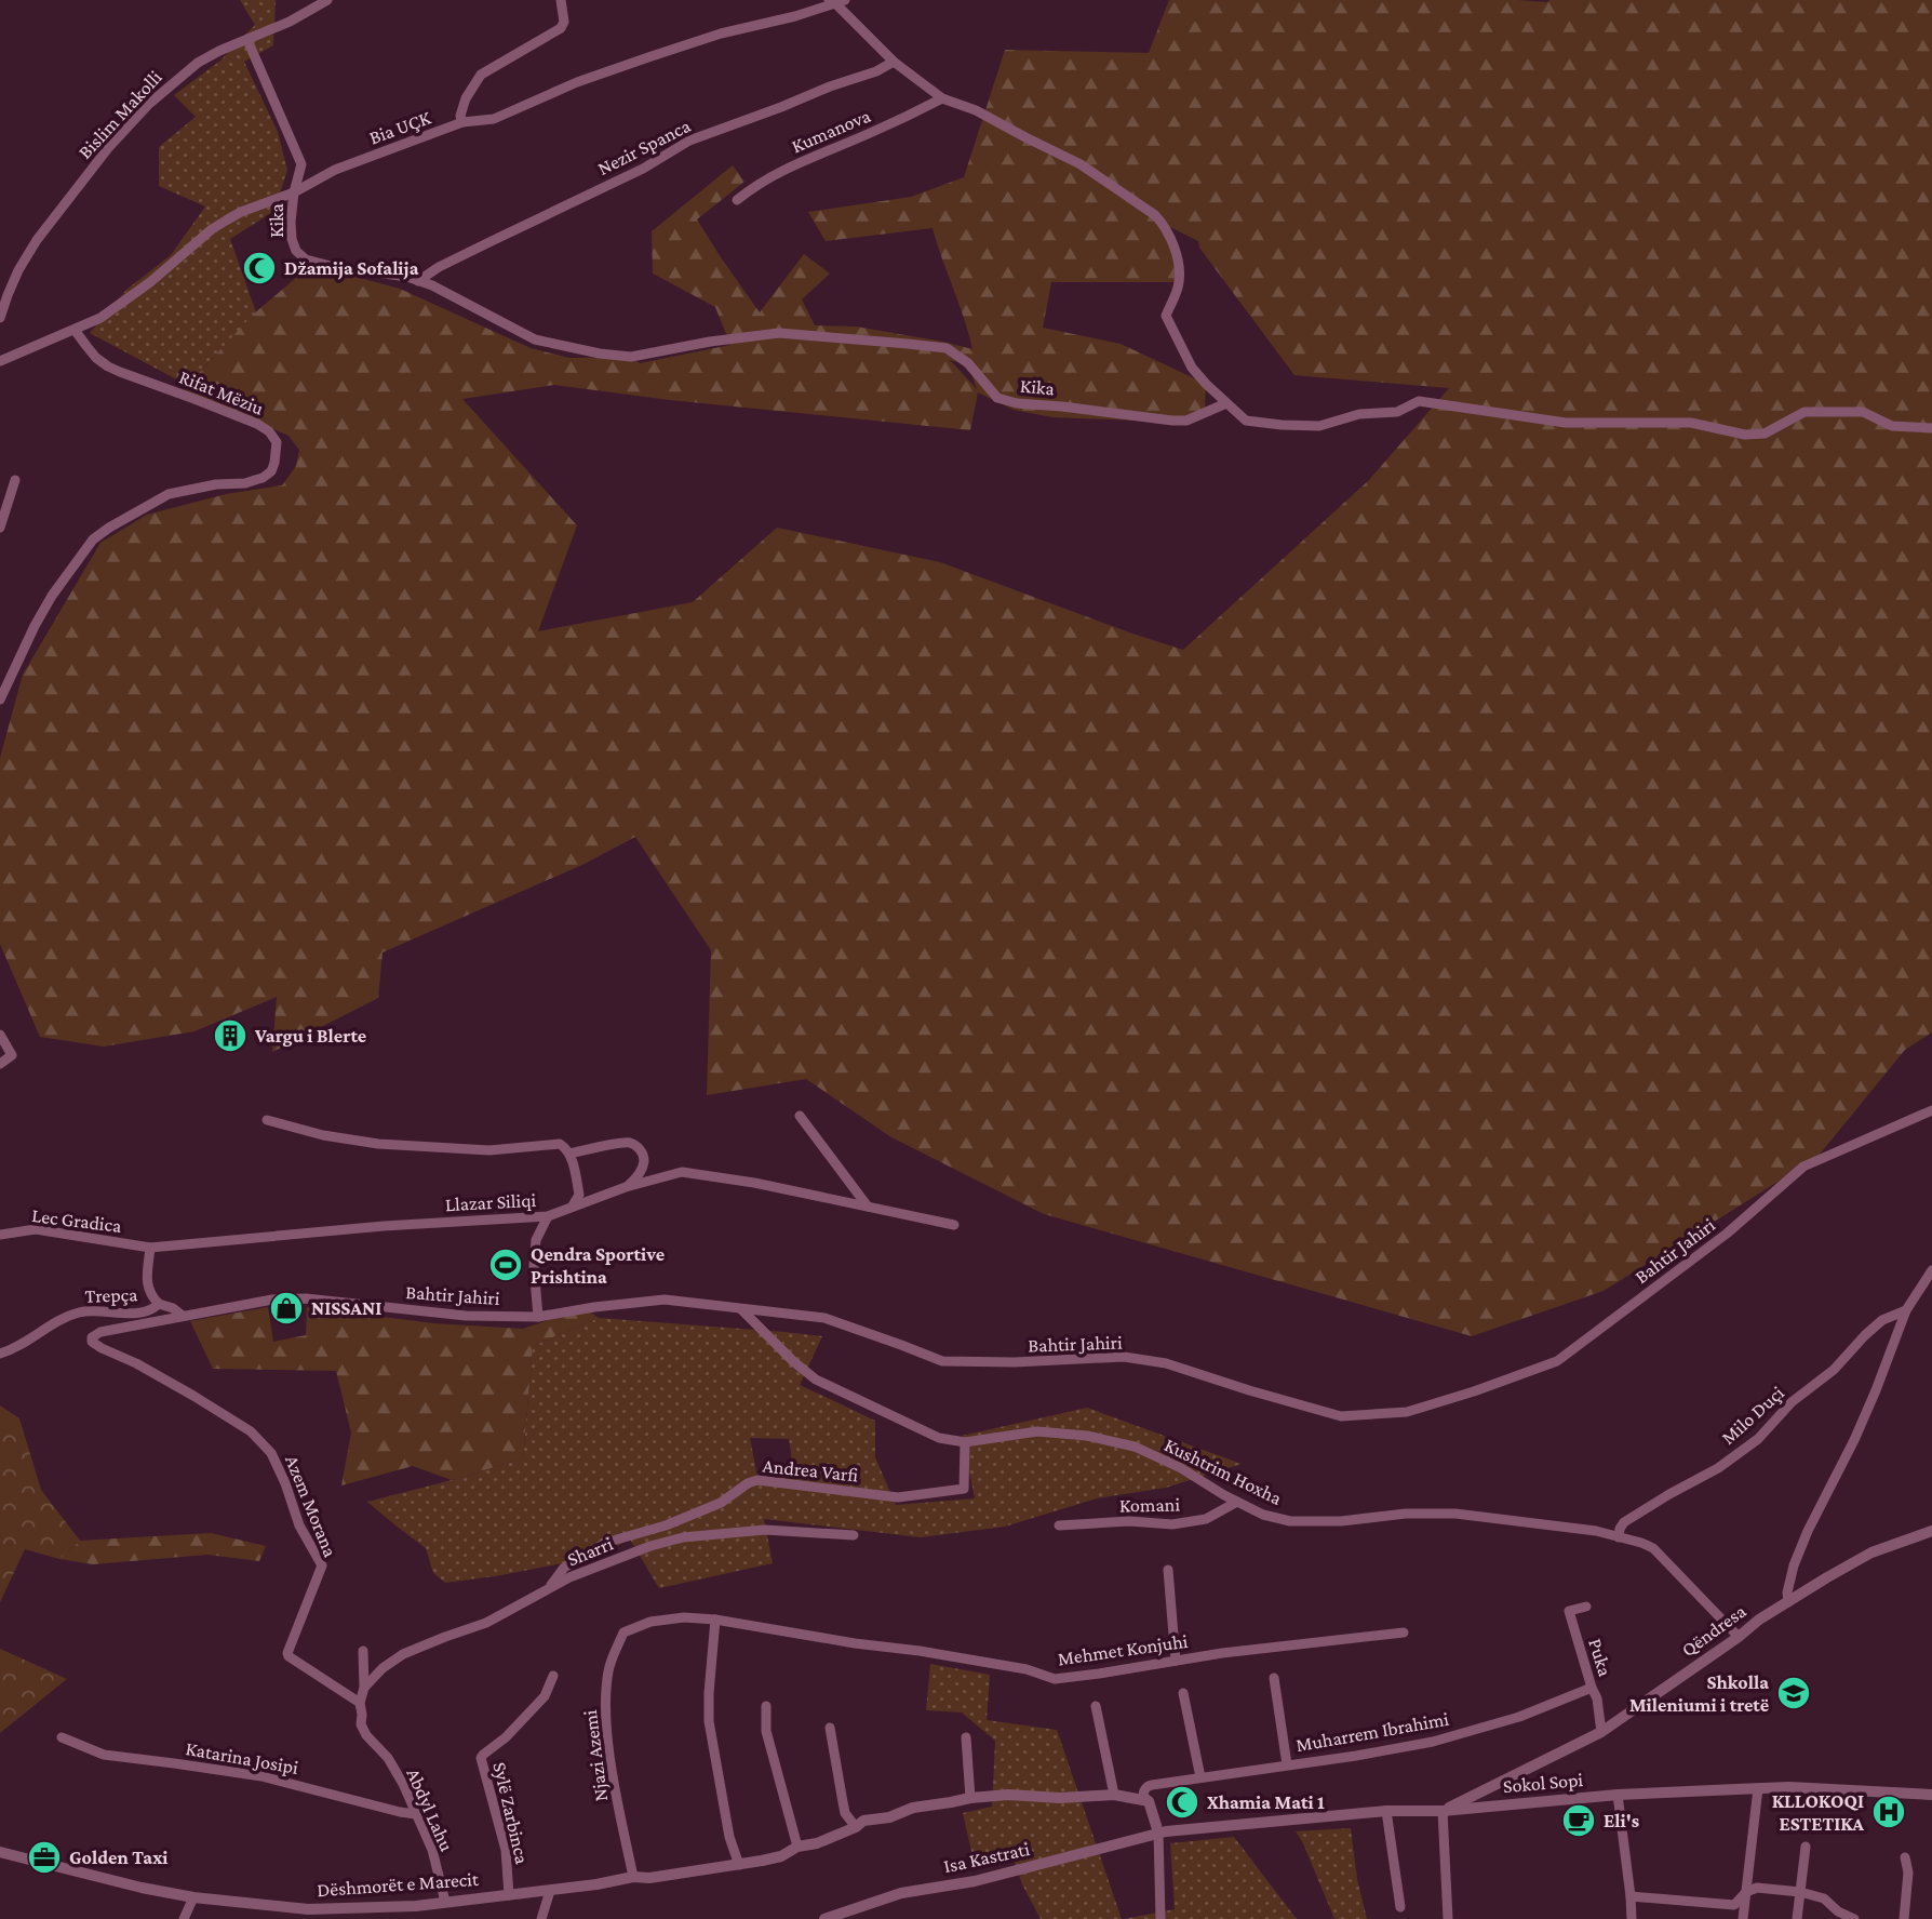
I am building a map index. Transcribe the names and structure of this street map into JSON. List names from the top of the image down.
{
  "streets": {
    "street": [
      "Bislim Makolli",
      "Bia UÇK",
      "Kumanova",
      "Nezir Spanca",
      "Kika",
      "Rifat Mëziu",
      "Llazar Siliqi",
      "Lec Gradica",
      "Bahtir Jahiri",
      "Trepça",
      "Milo Duçi",
      "Andrea Varfi",
      "Kushtrim Hoxha",
      "Komani",
      "Azem Morana",
      "Sharri",
      "Qëndresa",
      "Mehmet Konjuhi",
      "Puka",
      "Muharrem Ibrahimi",
      "Njazi Azemi",
      "Katarina Josipi",
      "Sokol Sopi",
      "Abdyl Lahu",
      "Sylë Zarbinca",
      "Isa Kastrati",
      "Dëshmorët e Marecit"
    ]
  },
  "crossings": [
    ["Bislim Makolli", "Kika"],
    ["Bia UÇK", "Kika"],
    ["Bia UÇK", "Rifat Mëziu"],
    ["Nezir Spanca", "Kika"],
    ["Llazar Siliqi", "Lec Gradica"],
    ["Bahtir Jahiri", "Trepça"],
    ["Bahtir Jahiri", "Kushtrim Hoxha"],
    ["Bahtir Jahiri", "Azem Morana"],
    ["Trepça", "Azem Morana"],
    ["Milo Duçi", "Kushtrim Hoxha"],
    ["Andrea Varfi", "Kushtrim Hoxha"],
    ["Andrea Varfi", "Sharri"],
    ["Kushtrim Hoxha", "Komani"],
    ["Kushtrim Hoxha", "Qëndresa"],
    ["Azem Morana", "Abdyl Lahu"],
    ["Qëndresa", "Puka"],
    ["Qëndresa", "Sokol Sopi"],
    ["Mehmet Konjuhi", "Njazi Azemi"],
    ["Puka", "Muharrem Ibrahimi"],
    ["Muharrem Ibrahimi", "Dëshmorët e Marecit"],
    ["Njazi Azemi", "Dëshmorët e Marecit"],
    ["Katarina Josipi", "Abdyl Lahu"],
    ["Sokol Sopi", "Isa Kastrati"],
    ["Abdyl Lahu", "Dëshmorët e Marecit"],
    ["Sylë Zarbinca", "Dëshmorët e Marecit"]
  ],
  "places": {
    "mosque": ["Džamija Sofalija", "Xhamia Mati 1"],
    "building": ["Vargu i Blerte"],
    "sports": ["Qendra Sportive Prishtina"],
    "shop": ["NISSANI"],
    "school or university": ["Shkolla Mileniumi i tretë"],
    "hospital": ["KLLOKOQI ESTETIKA"],
    "cafe": ["Eli's"],
    "office": ["Golden Taxi"]
  }
}
